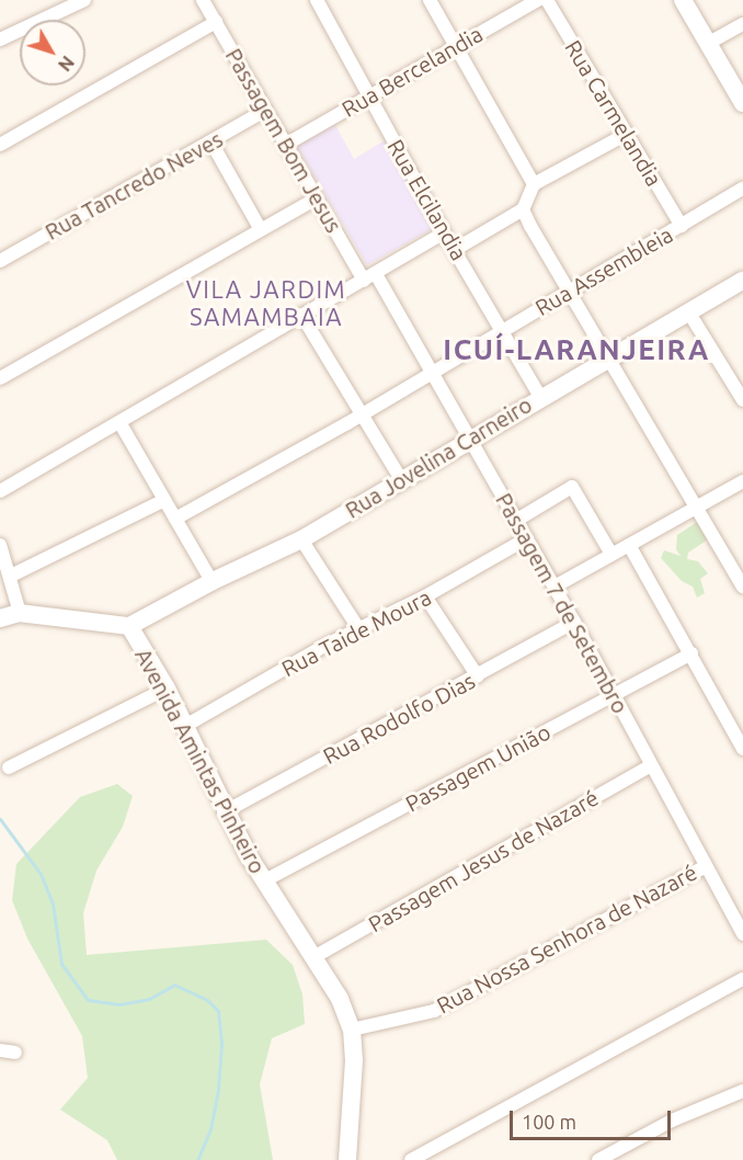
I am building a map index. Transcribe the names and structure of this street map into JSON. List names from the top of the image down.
{
  "streets": {
    "street": [
      "Rua Bercelandia",
      "Rua Carmelandia",
      "Passagem Bom Jesus",
      "Rua Tancredo Neves",
      "Rua Elcilandia",
      "Rua Assembleia",
      "Rua Jovelina Carneiro",
      "Passagem 7 de Setembro",
      "Rua Taide Moura",
      "Rua Rodolfo Dias",
      "Avenida Amintas Pinheiro",
      "Passagem União",
      "Passagem Jesus de Nazaré",
      "Rua Nossa Senhora de Nazaré"
    ]
  },
  "crossings": [
    ["Rua Bercelandia", "Passagem Bom Jesus"],
    ["Rua Bercelandia", "Rua Elcilandia"],
    ["Rua Carmelandia", "Rua Assembleia"],
    ["Passagem Bom Jesus", "Rua Tancredo Neves"],
    ["Passagem Bom Jesus", "Passagem 7 de Setembro"],
    ["Rua Elcilandia", "Rua Assembleia"],
    ["Rua Elcilandia", "Rua Jovelina Carneiro"],
    ["Rua Assembleia", "Passagem 7 de Setembro"],
    ["Rua Jovelina Carneiro", "Passagem 7 de Setembro"],
    ["Rua Jovelina Carneiro", "Avenida Amintas Pinheiro"],
    ["Passagem 7 de Setembro", "Rua Taide Moura"],
    ["Passagem 7 de Setembro", "Rua Rodolfo Dias"],
    ["Passagem 7 de Setembro", "Passagem União"],
    ["Passagem 7 de Setembro", "Passagem Jesus de Nazaré"],
    ["Passagem 7 de Setembro", "Rua Nossa Senhora de Nazaré"],
    ["Rua Taide Moura", "Avenida Amintas Pinheiro"],
    ["Rua Rodolfo Dias", "Avenida Amintas Pinheiro"],
    ["Avenida Amintas Pinheiro", "Passagem União"],
    ["Avenida Amintas Pinheiro", "Passagem Jesus de Nazaré"],
    ["Avenida Amintas Pinheiro", "Rua Nossa Senhora de Nazaré"]
  ],
  "districts": ["VILA JARDIM SAMAMBAIA", "ICUÍ-LARANJEIRA"],
  "scale_bar": "100 m",
  "north": "bottom right"
}
